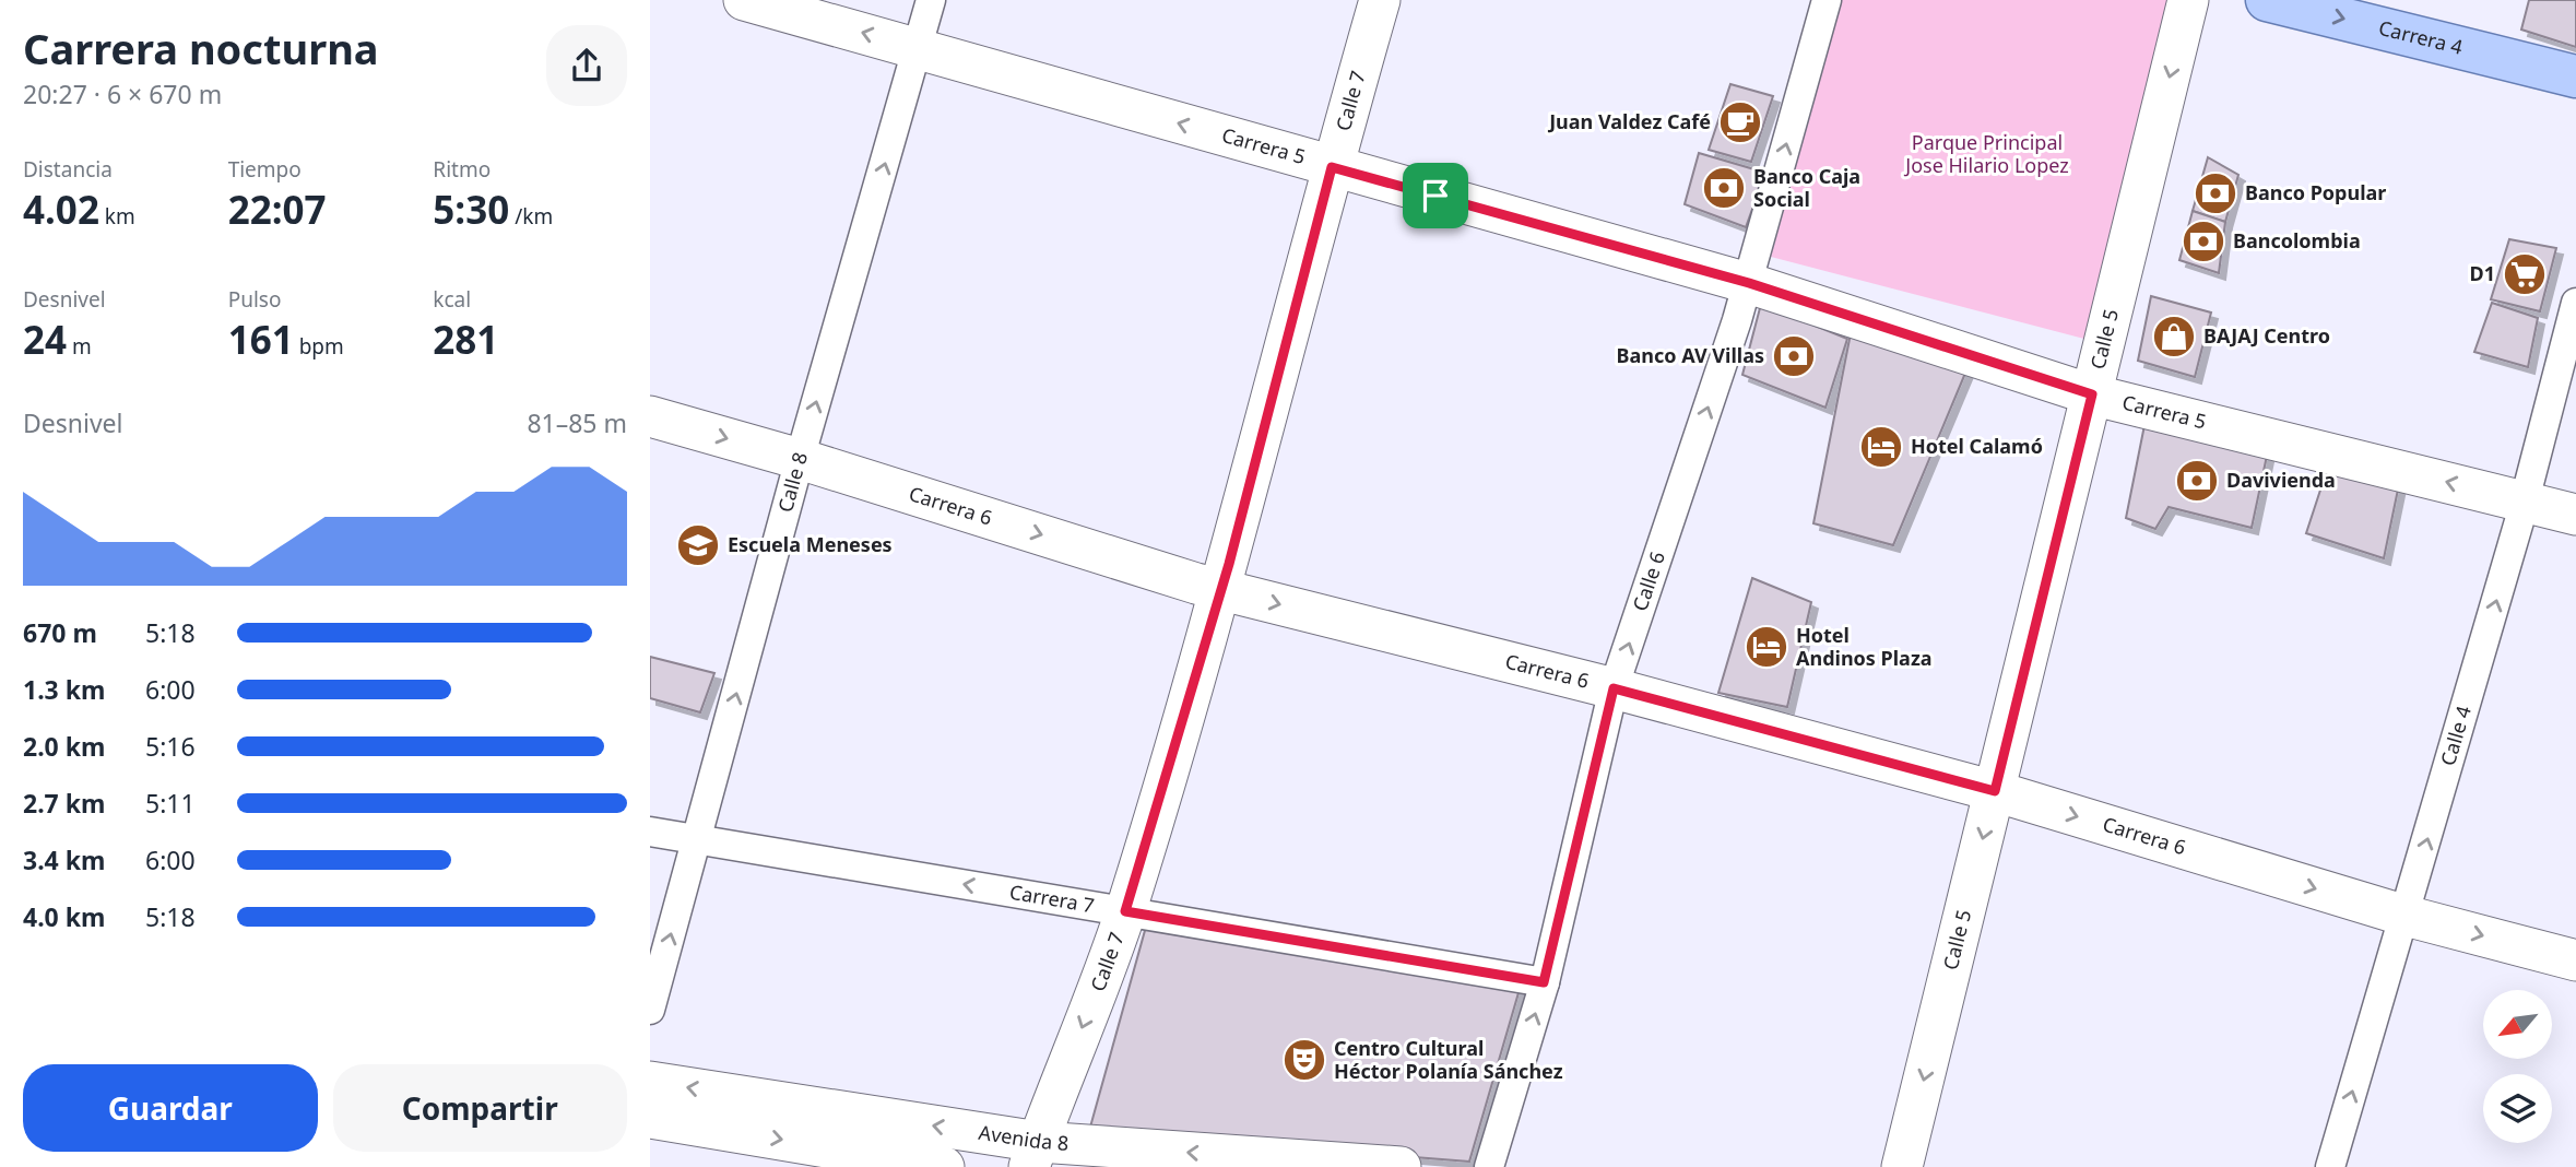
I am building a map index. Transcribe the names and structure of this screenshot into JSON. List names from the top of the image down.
{
  "streets": {
    "main road": ["Carrera 4"],
    "street": [
      "Calle 7",
      "Carrera 5",
      "Calle 5",
      "Calle 8",
      "Carrera 6",
      "Calle 6",
      "Calle 4",
      "Carrera 7",
      "Avenida 8"
    ]
  },
  "crossings": [
    ["Calle 7", "Carrera 5"],
    ["Calle 7", "Carrera 6"],
    ["Calle 7", "Carrera 7"],
    ["Calle 7", "Avenida 8"],
    ["Carrera 5", "Calle 5"],
    ["Carrera 5", "Calle 8"],
    ["Carrera 5", "Calle 6"],
    ["Carrera 5", "Calle 4"],
    ["Calle 5", "Carrera 6"],
    ["Calle 8", "Carrera 6"],
    ["Calle 8", "Carrera 7"],
    ["Carrera 6", "Calle 6"],
    ["Carrera 6", "Calle 4"],
    ["Calle 6", "Carrera 7"]
  ],
  "one_way": [
    "Carrera 4",
    "Carrera 5",
    "Calle 5",
    "Calle 8",
    "Carrera 6",
    "Calle 6",
    "Calle 4",
    "Carrera 7"
  ],
  "parks": ["Parque Principal Jose Hilario Lopez"],
  "places": {
    "cafe": ["Juan Valdez Café"],
    "bank": [
      "Banco Caja Social",
      "Banco Popular",
      "Bancolombia",
      "Banco AV Villas",
      "Davivienda"
    ],
    "supermarket": ["D1"],
    "shop": ["BAJAJ Centro"],
    "hotel": ["Hotel Calamó", "Hotel Andinos Plaza"],
    "school or university": ["Escuela Meneses"],
    "theatre": ["Centro Cultural Héctor Polanía Sánchez"]
  },
  "north": "bottom left",
  "page": {
    "heading": ["Carrera nocturna", "20:27 · 6 × 670 m"],
    "stats": [
      ["Distancia", "4.02 km"],
      ["Tiempo", "22:07"],
      ["Ritmo", "5:30 /km"],
      ["Desnivel", "24 m"],
      ["Pulso", "161 bpm"],
      ["kcal", "281"]
    ],
    "chart": ["Desnivel", "81–85 m"],
    "list": [
      {
        "name": "670 m",
        "note": "5:18"
      },
      {
        "name": "1.3 km",
        "note": "6:00"
      },
      {
        "name": "2.0 km",
        "note": "5:16"
      },
      {
        "name": "2.7 km",
        "note": "5:11"
      },
      {
        "name": "3.4 km",
        "note": "6:00"
      },
      {
        "name": "4.0 km",
        "note": "5:18"
      }
    ],
    "buttons": ["Guardar", "Compartir"]
  }
}
